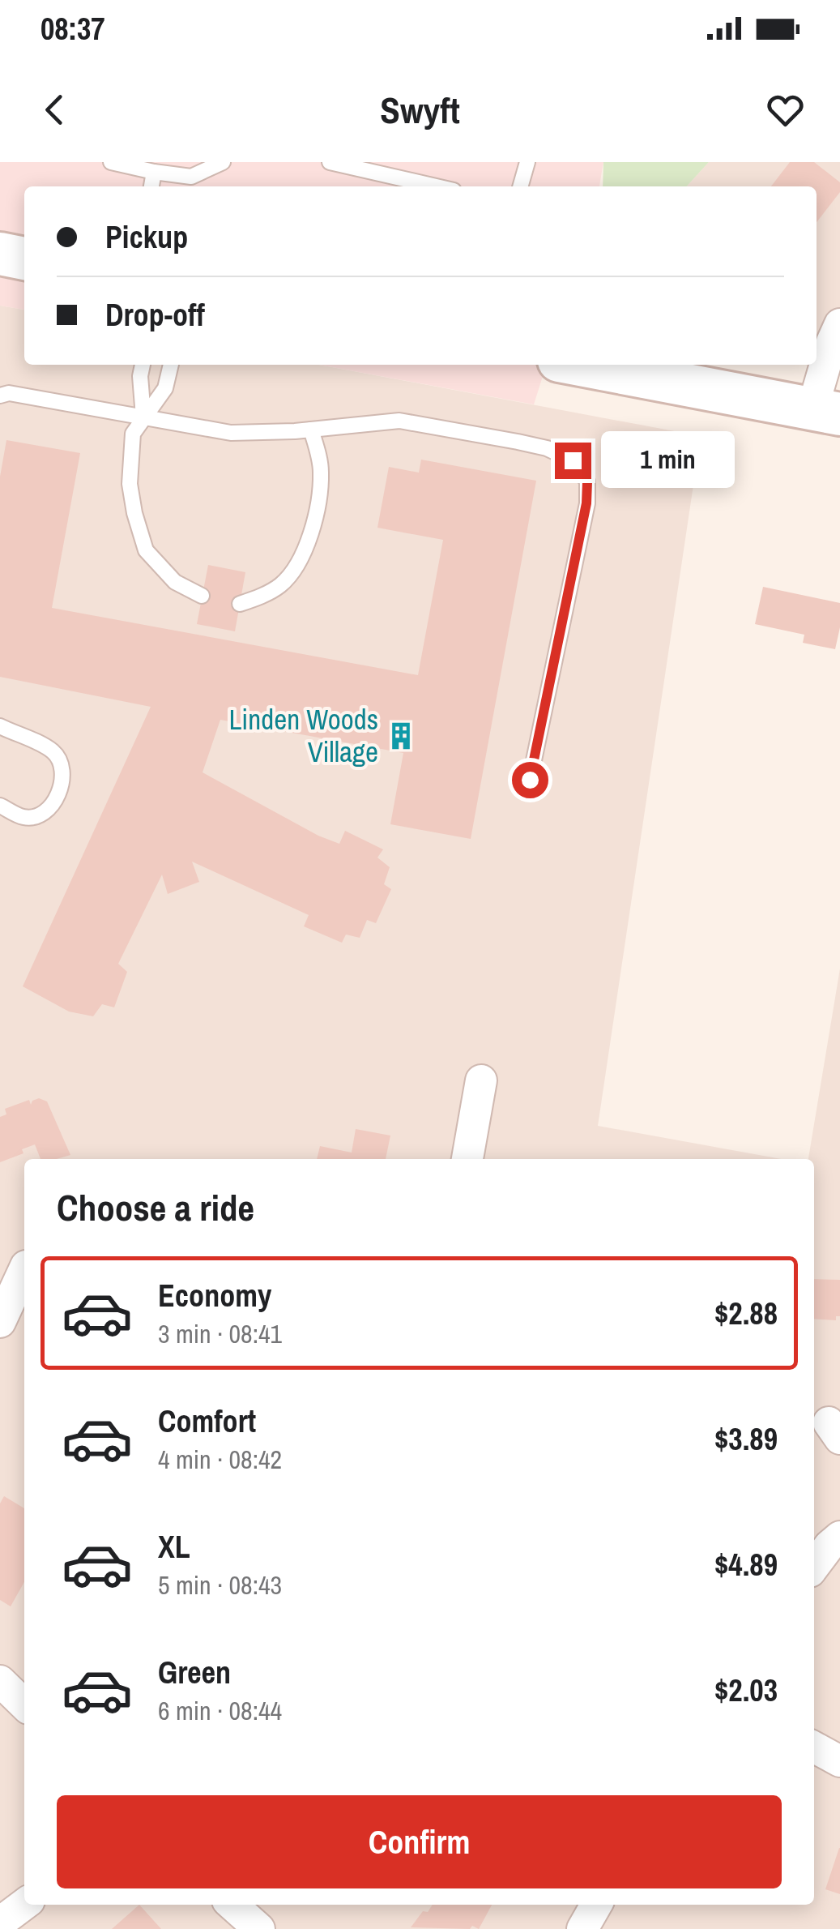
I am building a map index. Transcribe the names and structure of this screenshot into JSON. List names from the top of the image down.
{
  "places": {
    "building": ["Linden Woods Village"]
  },
  "page": {
    "status": "08:37",
    "header": "Swyft",
    "banner": ["Pickup", "Drop-off"],
    "bubble": "1 min",
    "heading": "Choose a ride",
    "list": [
      {
        "name": "Economy",
        "note": "3 min · 08:41",
        "value": "$2.88"
      },
      {
        "name": "Comfort",
        "note": "4 min · 08:42",
        "value": "$3.89"
      },
      {
        "name": "XL",
        "note": "5 min · 08:43",
        "value": "$4.89"
      },
      {
        "name": "Green",
        "note": "6 min · 08:44",
        "value": "$2.03"
      }
    ],
    "buttons": "Confirm"
  }
}
